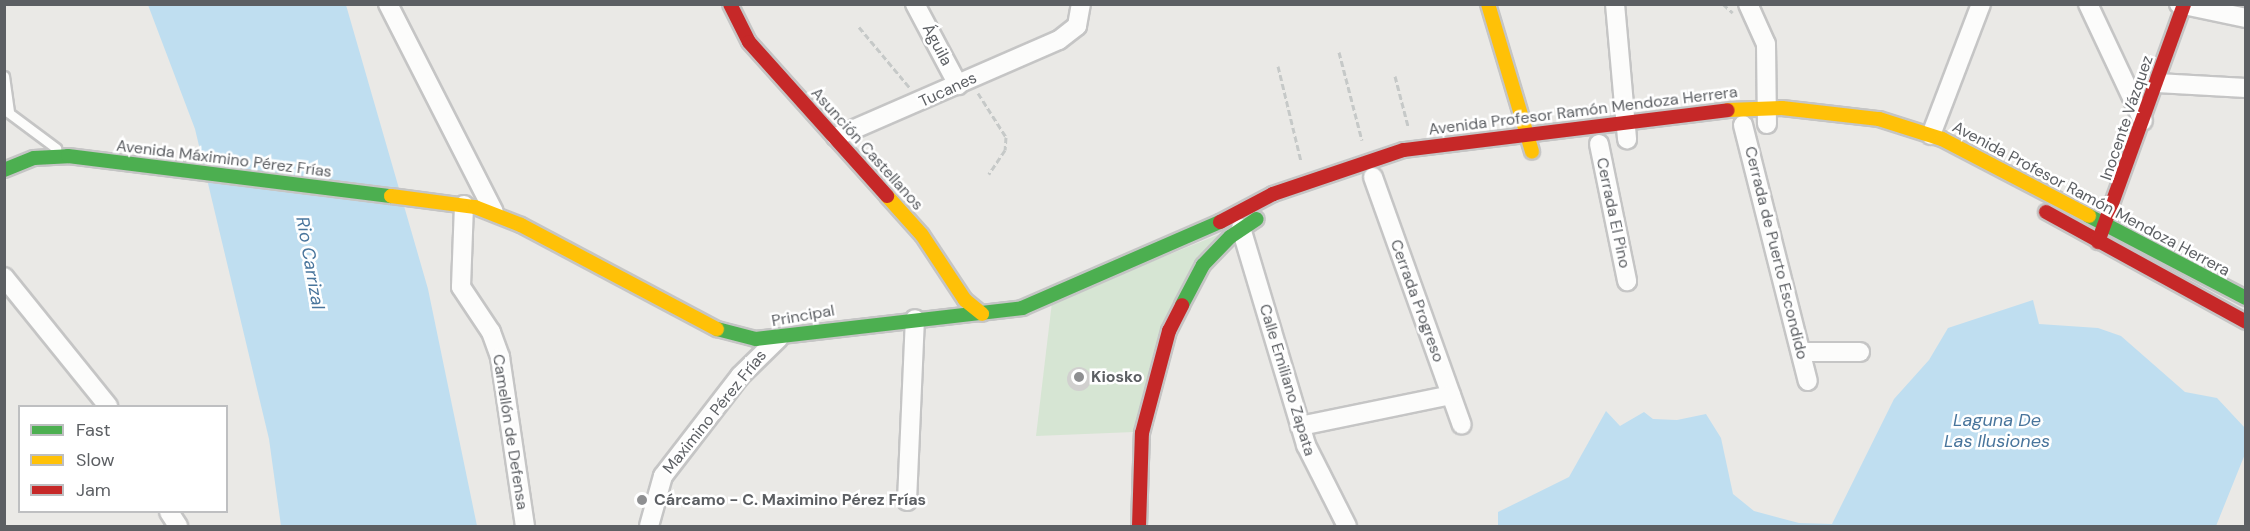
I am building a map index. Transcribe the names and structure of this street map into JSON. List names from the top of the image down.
{
  "streets": {
    "main road": [
      "Avenida Profesor Ramón Mendoza Herrera",
      "Inocente Vázquez",
      "Asunción Castellanos",
      "Avenida Máximino Pérez Frías",
      "Principal"
    ],
    "street": [
      "Águila",
      "Tucanes",
      "Cerrada El Pino",
      "Cerrada de Puerto Escondido",
      "Cerrada Progreso",
      "Calle Emiliano Zapata",
      "Maximino Pérez Frías",
      "Camellón de Defensa"
    ]
  },
  "crossings": [
    ["Águila", "Tucanes"],
    ["Tucanes", "Asunción Castellanos"],
    ["Avenida Profesor Ramón Mendoza Herrera", "Inocente Vázquez"],
    ["Avenida Profesor Ramón Mendoza Herrera", "Cerrada El Pino"],
    ["Avenida Profesor Ramón Mendoza Herrera", "Cerrada de Puerto Escondido"],
    ["Avenida Profesor Ramón Mendoza Herrera", "Cerrada Progreso"],
    ["Avenida Profesor Ramón Mendoza Herrera", "Principal"],
    ["Asunción Castellanos", "Principal"],
    ["Avenida Máximino Pérez Frías", "Principal"],
    ["Principal", "Maximino Pérez Frías"],
    ["Principal", "Camellón de Defensa"]
  ],
  "water": ["Rio Carrizal", "Laguna De Las Ilusiones"],
  "places": ["Kiosko", "Cárcamo - C. Maximino Pérez Frías"],
  "legend": ["Fast", "Slow", "Jam"]
}
